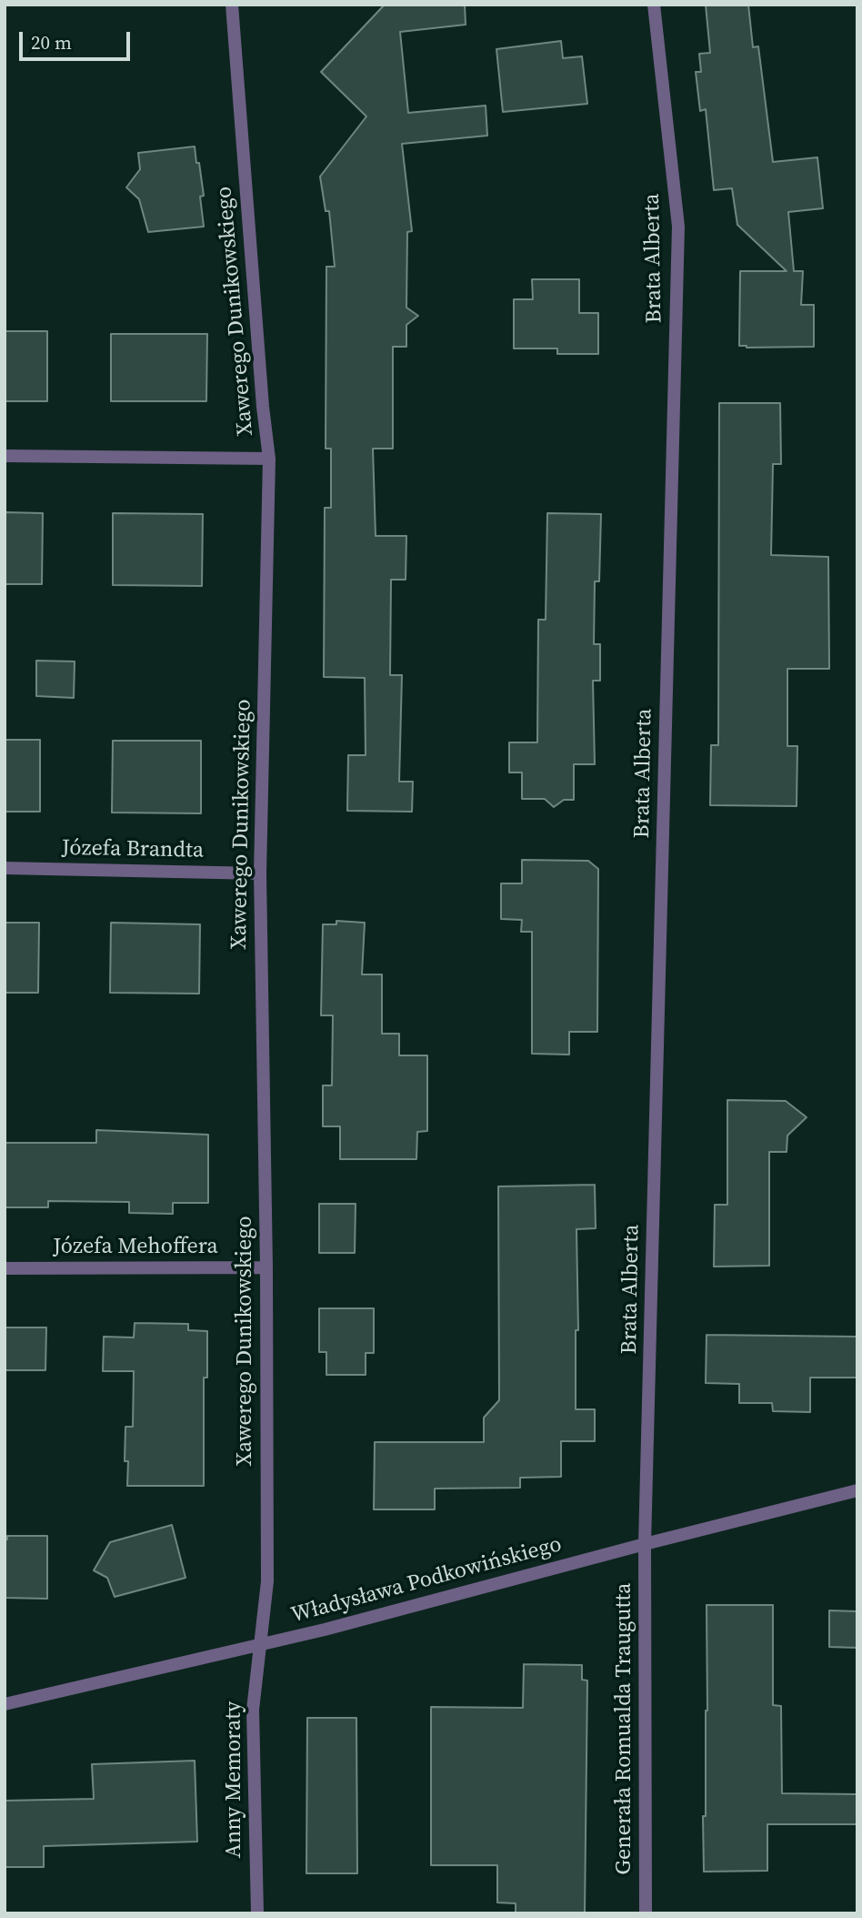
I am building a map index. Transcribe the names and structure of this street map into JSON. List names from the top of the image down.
{
  "streets": {
    "street": [
      "Brata Alberta",
      "Xawerego Dunikowskiego",
      "Józefa Brandta",
      "Józefa Mehoffera",
      "Władysława Podkowińskiego",
      "Generała Romualda Traugutta",
      "Anny Memoraty"
    ]
  },
  "crossings": [
    ["Brata Alberta", "Władysława Podkowińskiego"],
    ["Brata Alberta", "Generała Romualda Traugutta"],
    ["Xawerego Dunikowskiego", "Józefa Brandta"],
    ["Xawerego Dunikowskiego", "Józefa Mehoffera"],
    ["Xawerego Dunikowskiego", "Władysława Podkowińskiego"],
    ["Xawerego Dunikowskiego", "Anny Memoraty"],
    ["Władysława Podkowińskiego", "Generała Romualda Traugutta"],
    ["Władysława Podkowińskiego", "Anny Memoraty"]
  ],
  "scale_bar": "20 m"
}
